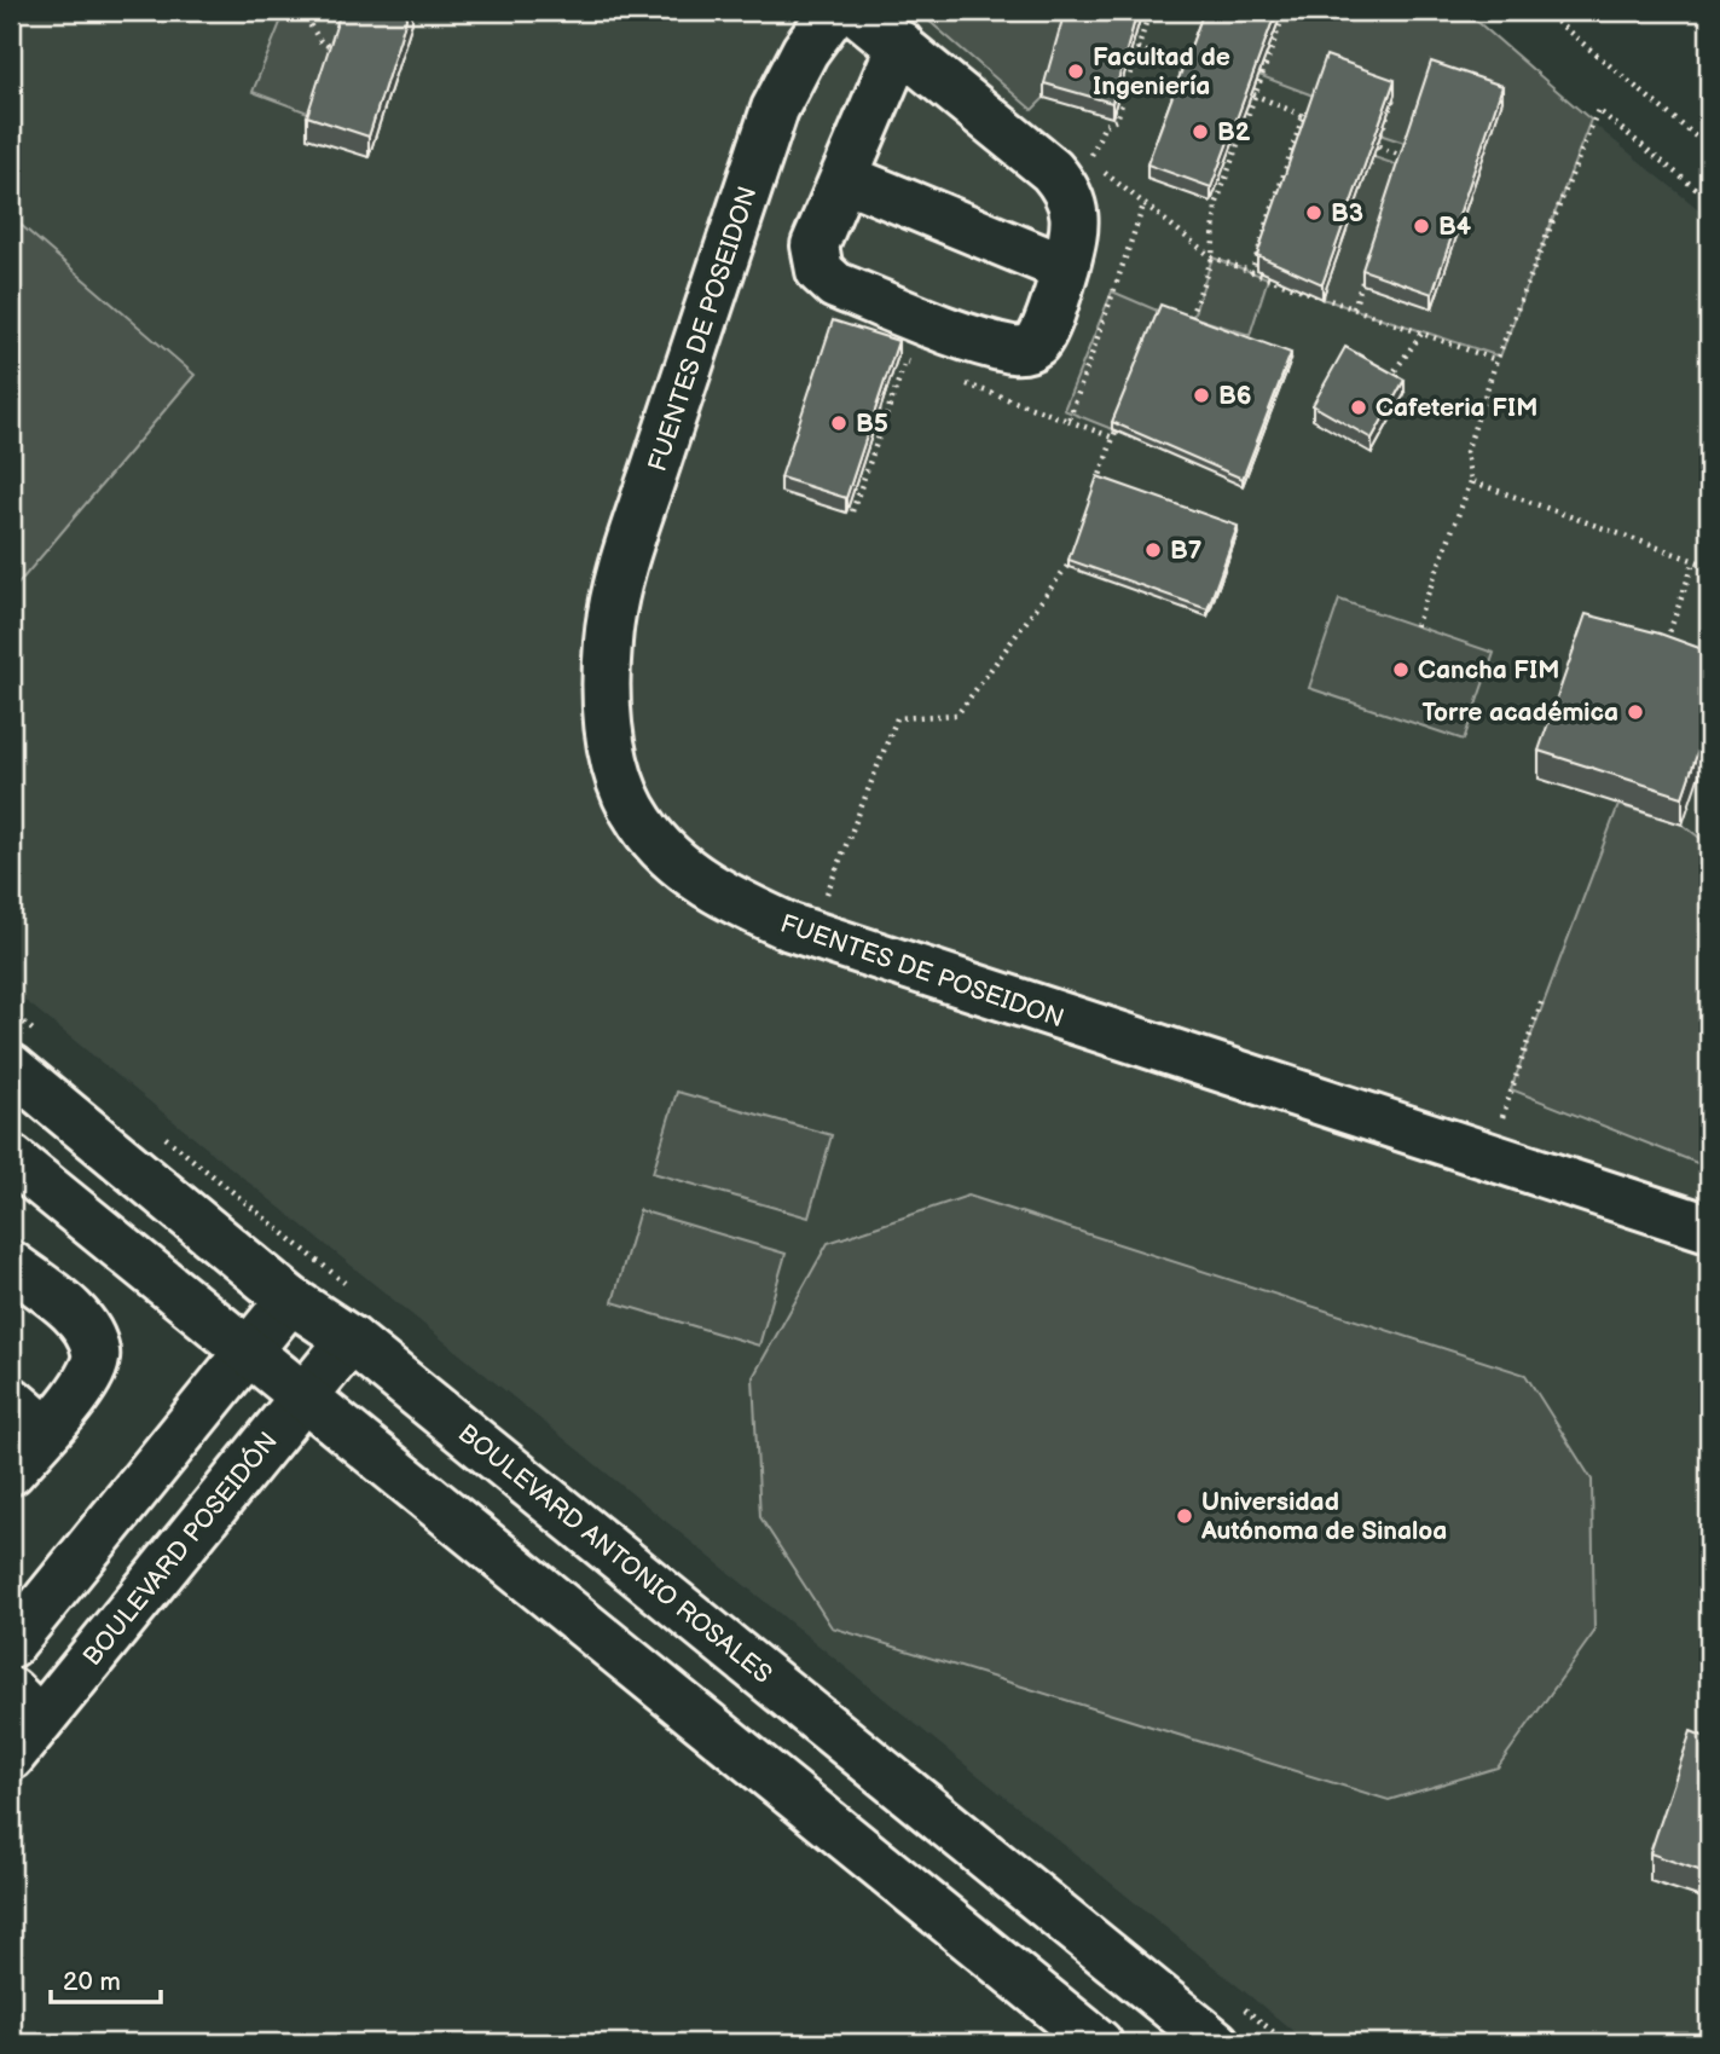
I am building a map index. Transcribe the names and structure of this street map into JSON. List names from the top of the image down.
{
  "streets": {
    "street": ["FUENTES DE POSEIDON", "BOULEVARD POSEIDÓN", "BOULEVARD ANTONIO ROSALES"]
  },
  "crossings": [
    ["BOULEVARD POSEIDÓN", "BOULEVARD ANTONIO ROSALES"]
  ],
  "places": [
    "Facultad de Ingeniería",
    "B2",
    "B3",
    "B4",
    "B6",
    "Cafeteria FIM",
    "B5",
    "B7",
    "Cancha FIM",
    "Torre académica",
    "Universidad Autónoma de Sinaloa"
  ],
  "scale_bar": "20 m"
}
